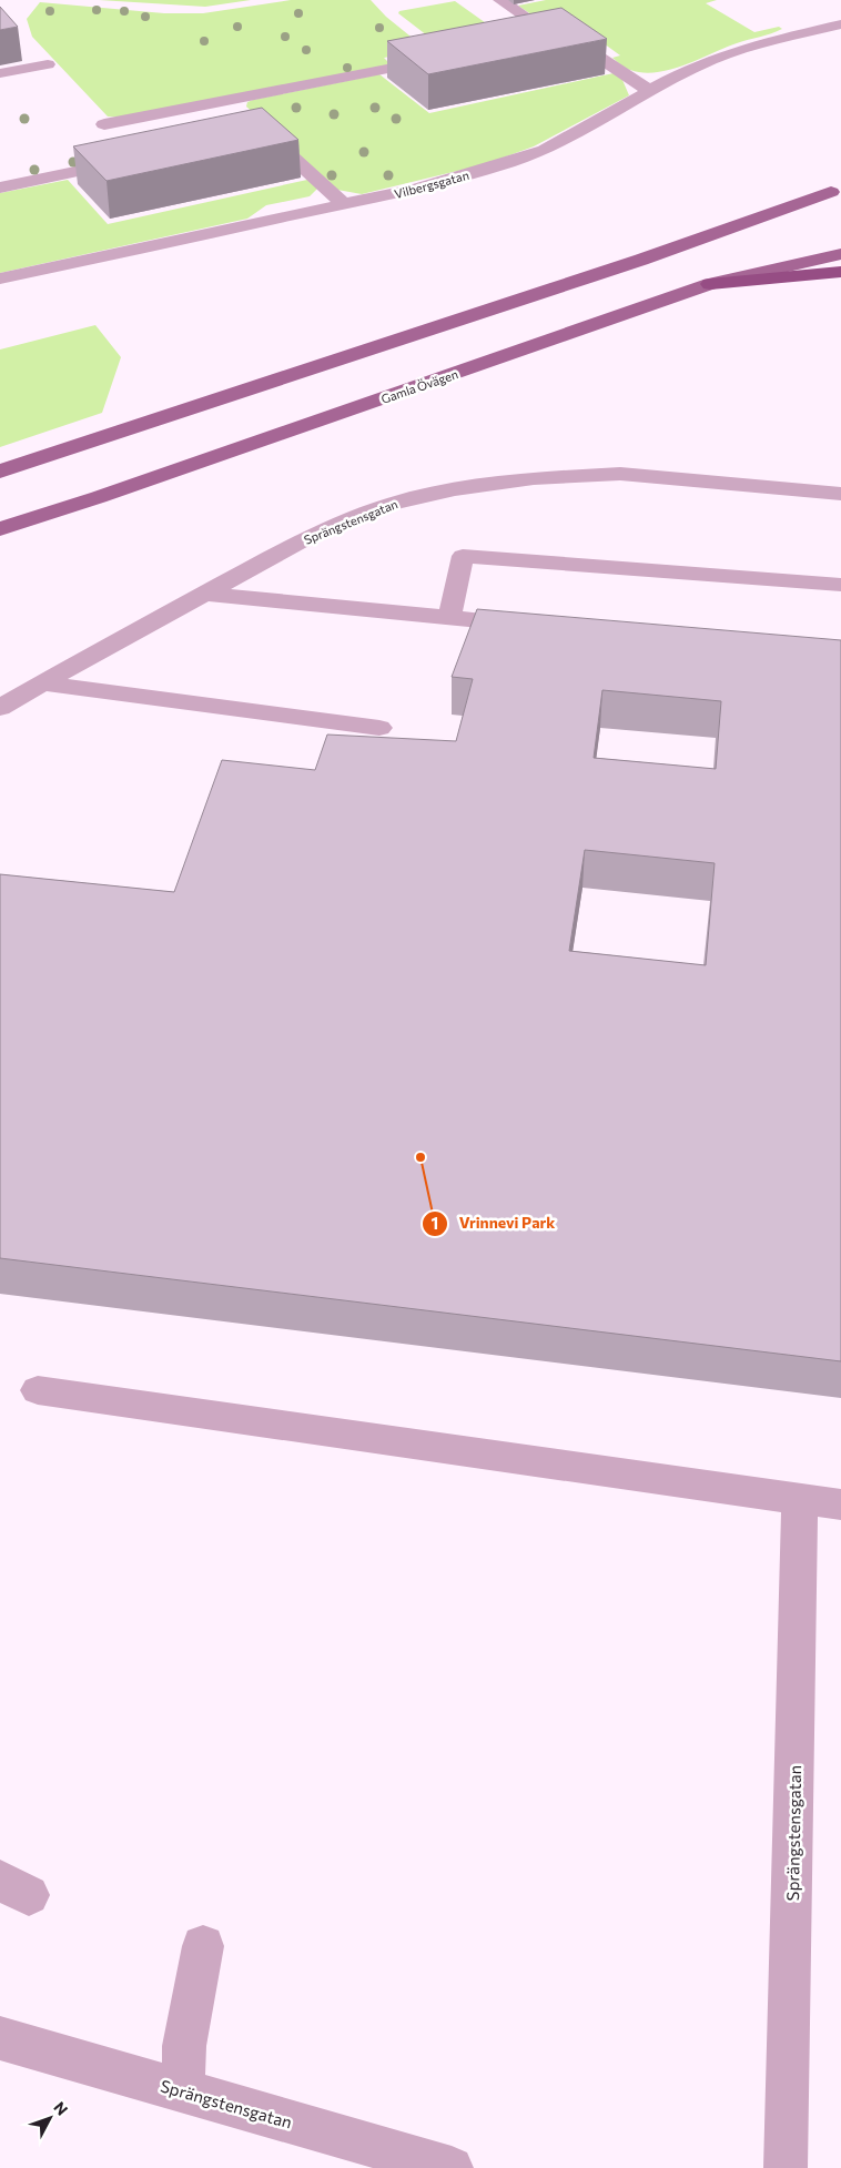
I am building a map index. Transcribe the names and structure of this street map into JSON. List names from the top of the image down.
{
  "streets": {
    "main road": ["Gamla Övägen"],
    "street": ["Vilbergsgatan", "Sprängstensgatan"]
  },
  "places": ["Vrinnevi Park"],
  "north": "top right"
}
